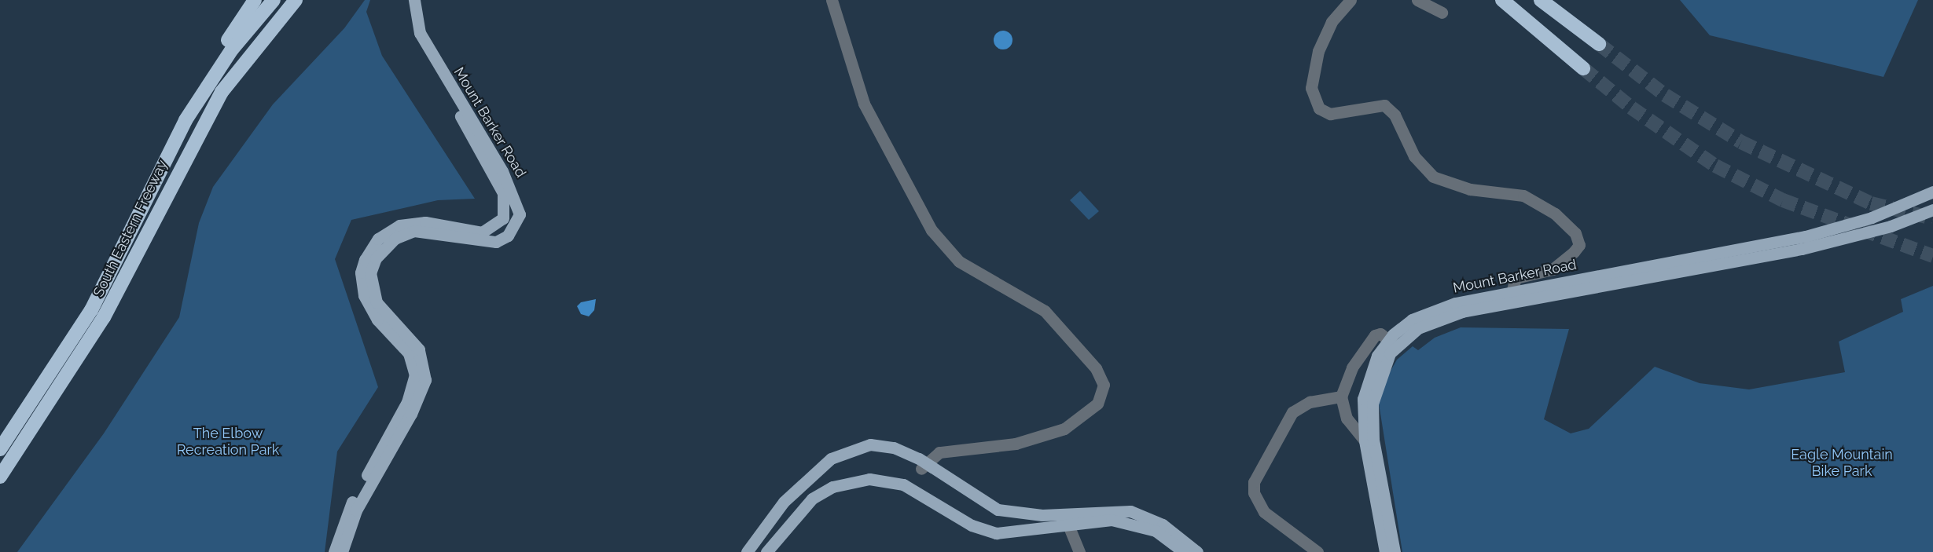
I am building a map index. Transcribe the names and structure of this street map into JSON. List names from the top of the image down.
{
  "streets": {
    "highway": ["South Eastern Freeway"],
    "main road": ["Mount Barker Road"]
  },
  "parks": ["The Elbow Recreation Park", "Eagle Mountain Bike Park"]
}
